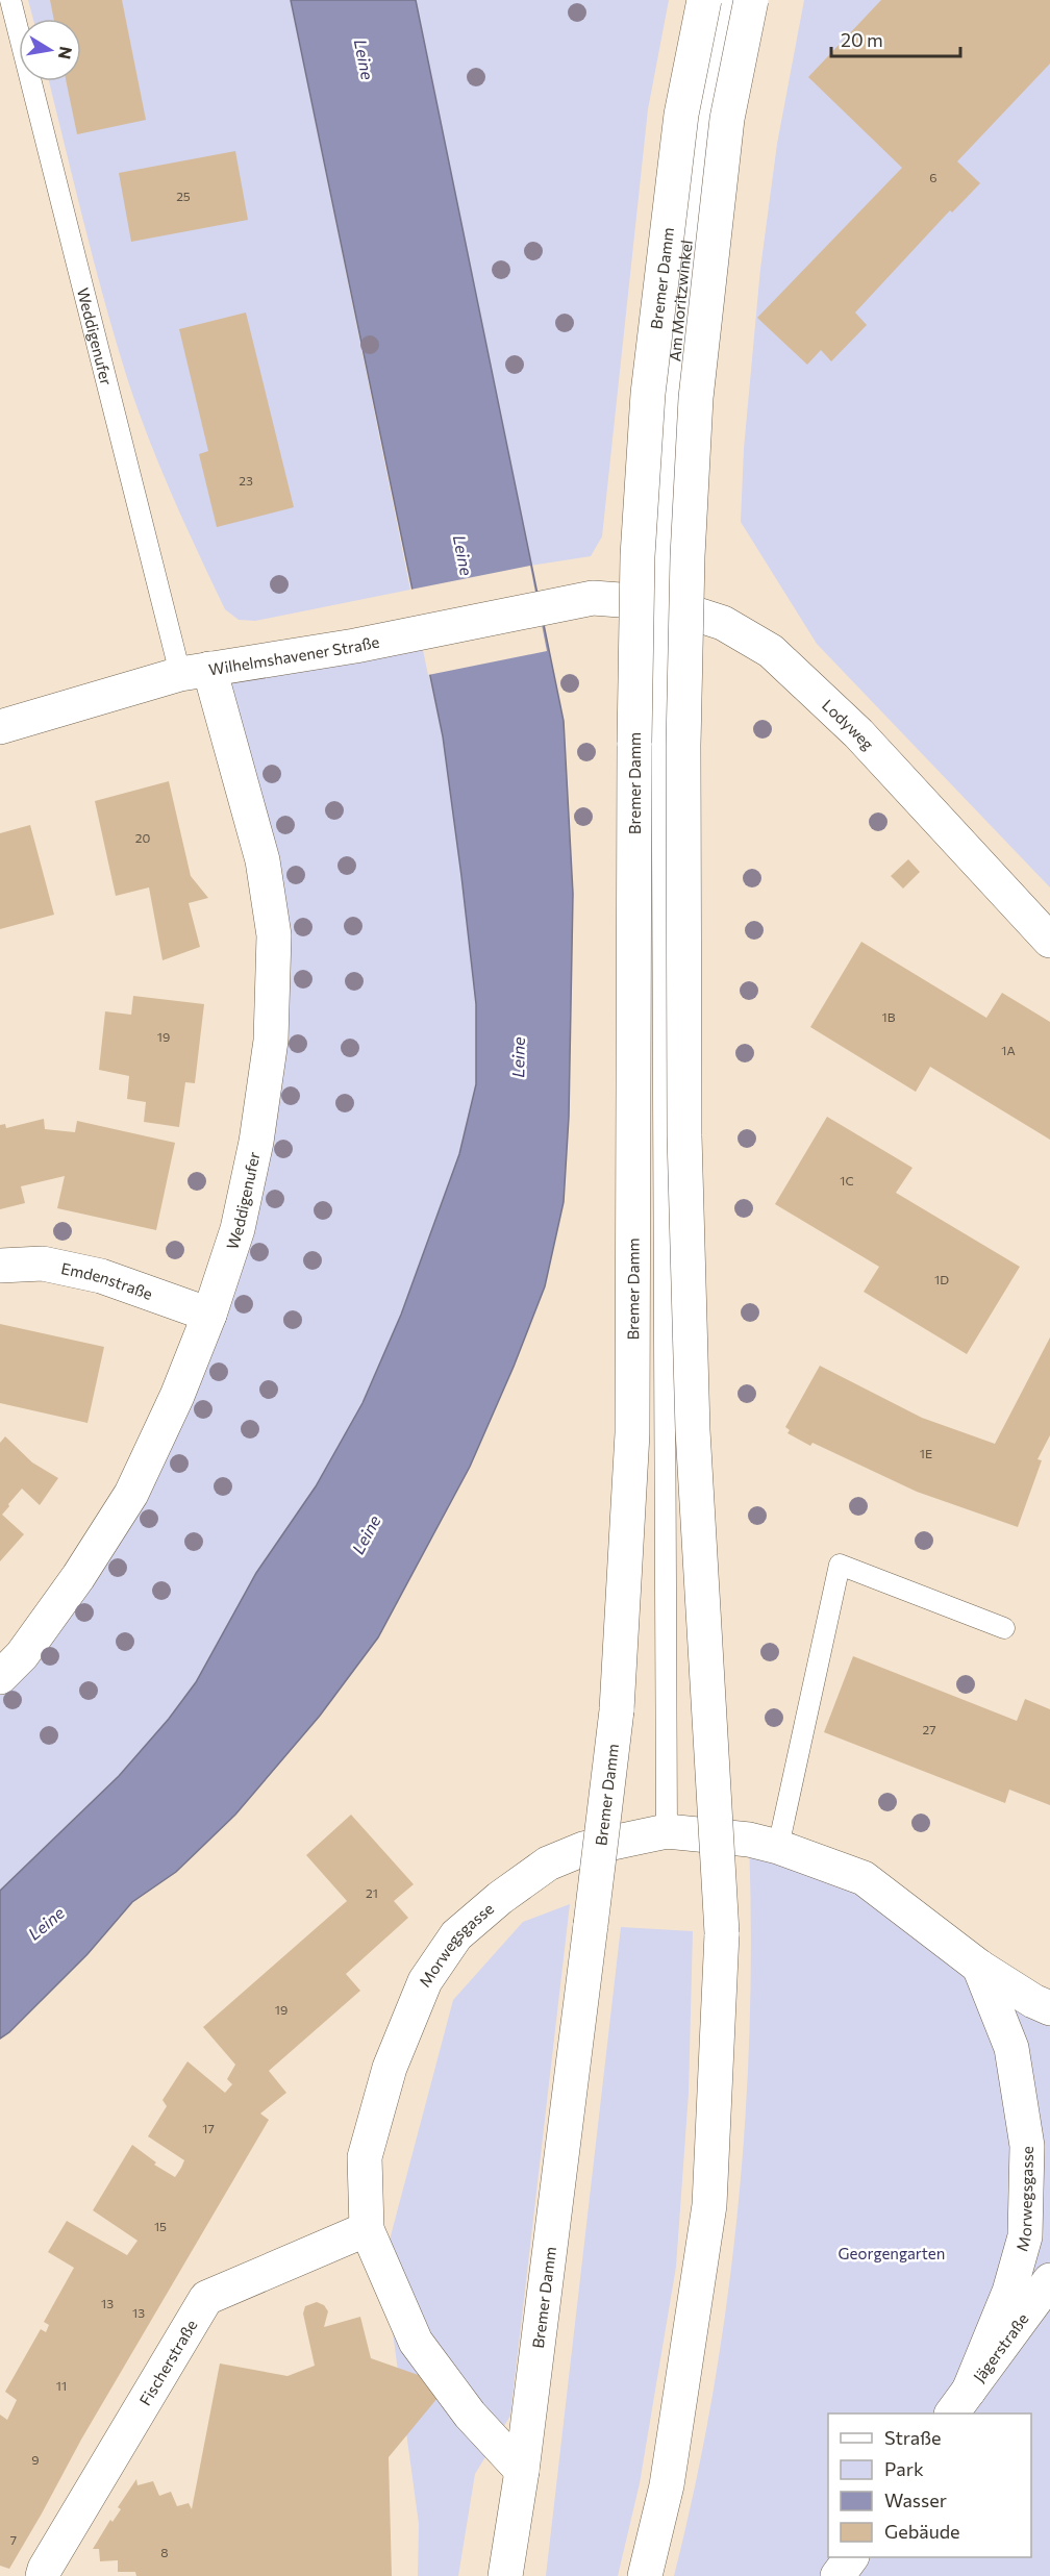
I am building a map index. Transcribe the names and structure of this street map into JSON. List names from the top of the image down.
{
  "streets": {
    "street": [
      "Bremer Damm",
      "Am Moritzwinkel",
      "Weddigenufer",
      "Wilhelmshavener Straße",
      "Lodyweg",
      "Emdenstraße",
      "Morwegsgasse",
      "Jägerstraße",
      "Fischerstraße"
    ]
  },
  "crossings": [
    ["Bremer Damm", "Morwegsgasse"],
    ["Am Moritzwinkel", "Lodyweg"],
    ["Weddigenufer", "Wilhelmshavener Straße"],
    ["Weddigenufer", "Emdenstraße"],
    ["Wilhelmshavener Straße", "Lodyweg"],
    ["Morwegsgasse", "Jägerstraße"],
    ["Morwegsgasse", "Fischerstraße"]
  ],
  "water": ["Leine"],
  "parks": ["Georgengarten"],
  "house_numbers": [
    "6",
    "25",
    "23",
    "20",
    "1B",
    "19",
    "1A",
    "1C",
    "1D",
    "1E",
    "27",
    "21",
    "19",
    "17",
    "15",
    "13",
    "13",
    "11",
    "9",
    "7",
    "8"
  ],
  "legend": [
    "Straße",
    "Park",
    "Wasser",
    "Gebäude"
  ],
  "scale_bar": "20 m",
  "north": "right"
}
